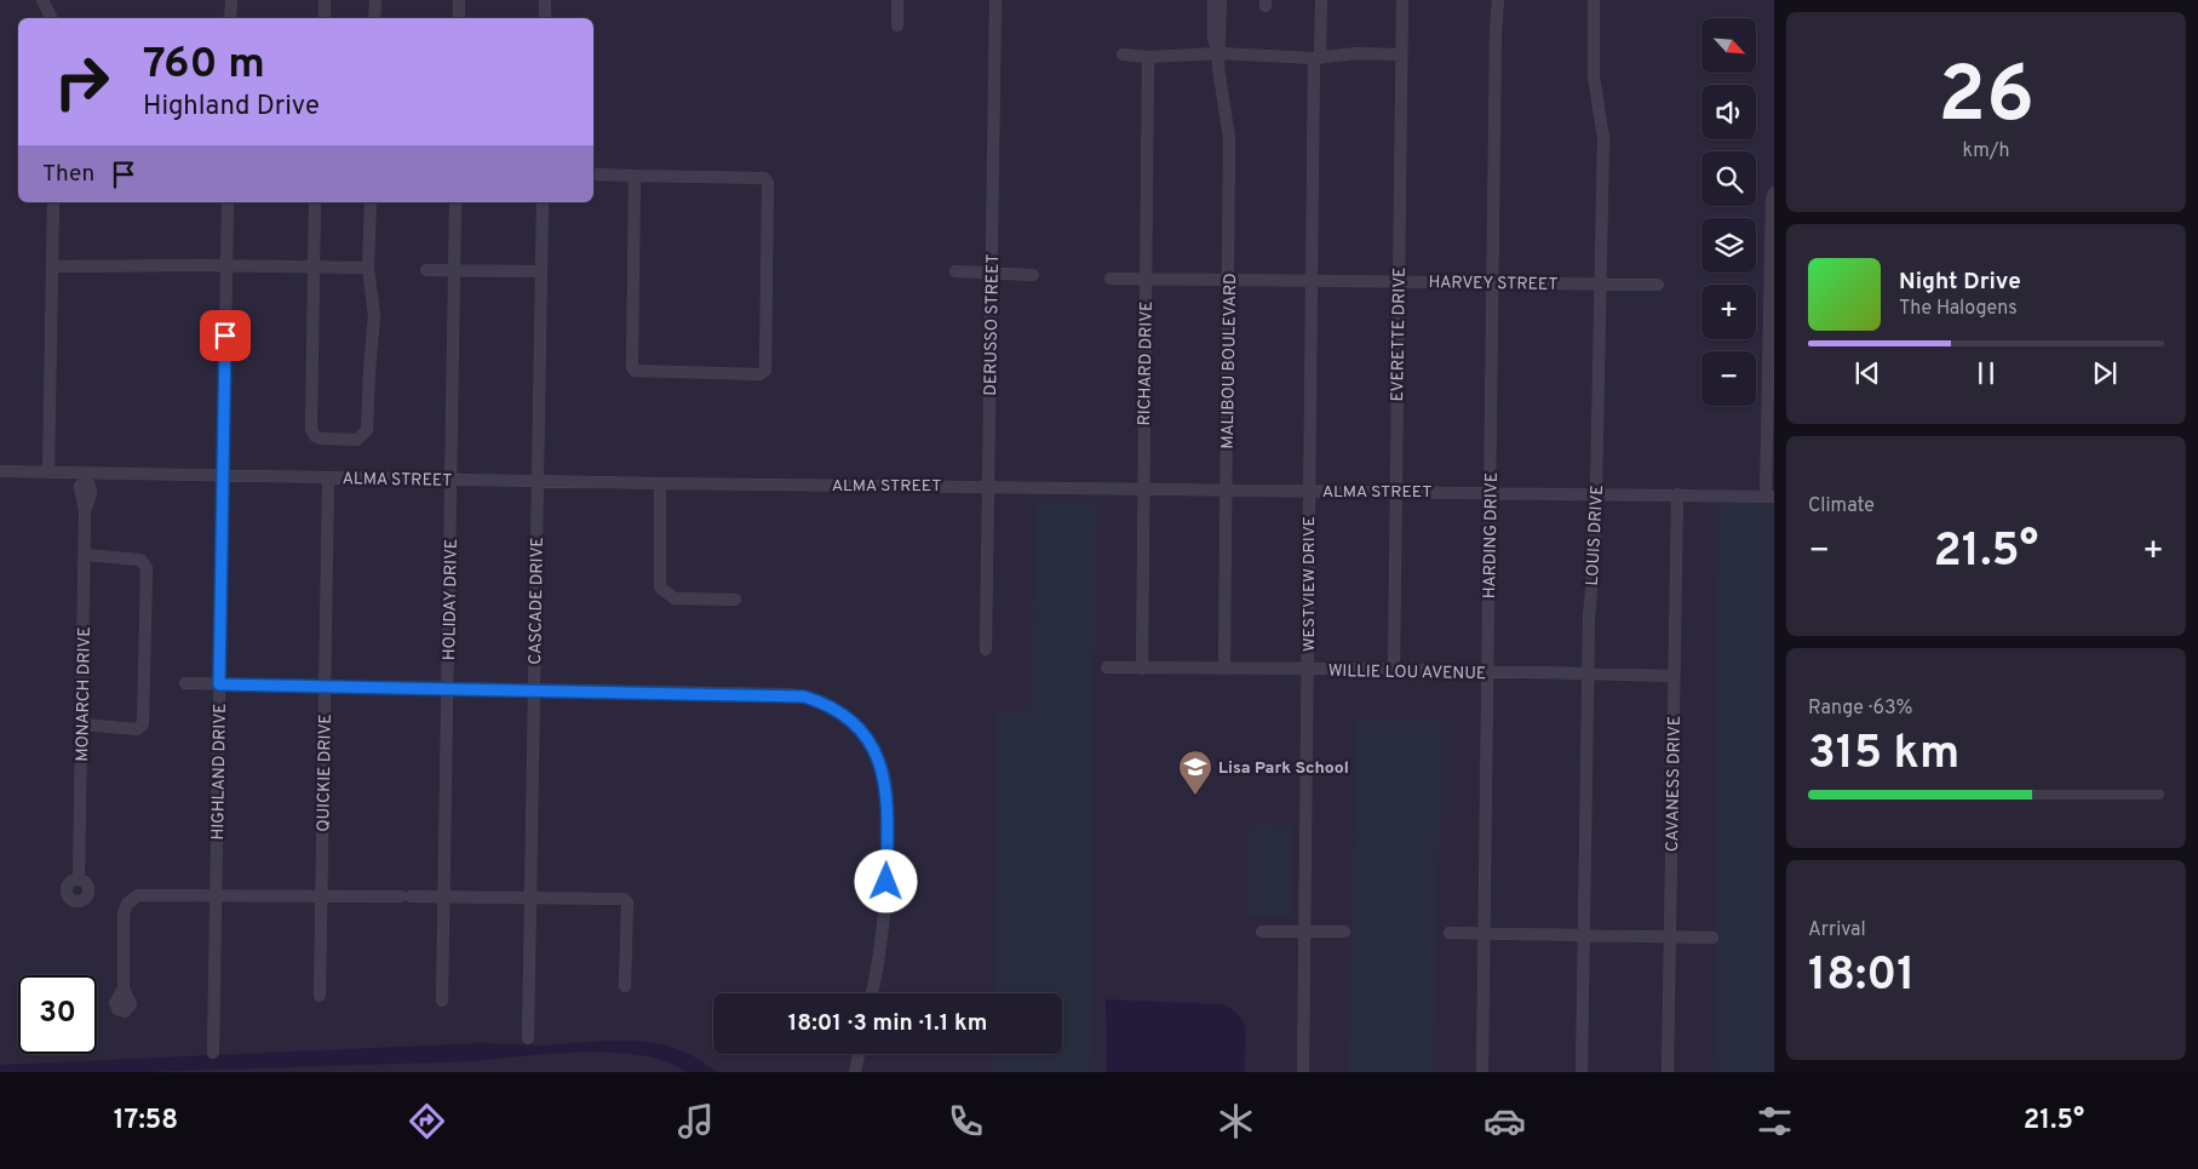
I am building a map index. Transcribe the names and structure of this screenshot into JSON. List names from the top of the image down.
{
  "streets": {
    "street": [
      "HARVEY STREET",
      "DERUSSO STREET",
      "EVERETTE DRIVE",
      "MALIBOU BOULEVARD",
      "RICHARD DRIVE",
      "ALMA STREET",
      "HARDING DRIVE",
      "LOUIS DRIVE",
      "WESTVIEW DRIVE",
      "HOLIDAY DRIVE",
      "CASCADE DRIVE",
      "WILLIE LOU AVENUE",
      "MONARCH DRIVE",
      "HIGHLAND DRIVE",
      "QUICKIE DRIVE",
      "CAVANESS DRIVE"
    ]
  },
  "crossings": [
    ["HARVEY STREET", "EVERETTE DRIVE"],
    ["HARVEY STREET", "MALIBOU BOULEVARD"],
    ["HARVEY STREET", "RICHARD DRIVE"],
    ["HARVEY STREET", "HARDING DRIVE"],
    ["HARVEY STREET", "LOUIS DRIVE"],
    ["HARVEY STREET", "WESTVIEW DRIVE"],
    ["DERUSSO STREET", "ALMA STREET"],
    ["EVERETTE DRIVE", "ALMA STREET"],
    ["EVERETTE DRIVE", "WILLIE LOU AVENUE"],
    ["MALIBOU BOULEVARD", "ALMA STREET"],
    ["MALIBOU BOULEVARD", "WILLIE LOU AVENUE"],
    ["RICHARD DRIVE", "ALMA STREET"],
    ["RICHARD DRIVE", "WILLIE LOU AVENUE"],
    ["ALMA STREET", "HARDING DRIVE"],
    ["ALMA STREET", "LOUIS DRIVE"],
    ["ALMA STREET", "WESTVIEW DRIVE"],
    ["ALMA STREET", "HOLIDAY DRIVE"],
    ["ALMA STREET", "CASCADE DRIVE"],
    ["ALMA STREET", "MONARCH DRIVE"],
    ["ALMA STREET", "HIGHLAND DRIVE"],
    ["ALMA STREET", "QUICKIE DRIVE"],
    ["ALMA STREET", "CAVANESS DRIVE"],
    ["HARDING DRIVE", "WILLIE LOU AVENUE"],
    ["LOUIS DRIVE", "WILLIE LOU AVENUE"],
    ["WESTVIEW DRIVE", "WILLIE LOU AVENUE"],
    ["WILLIE LOU AVENUE", "CAVANESS DRIVE"]
  ],
  "places": {
    "school or university": ["Lisa Park School"]
  },
  "north": "bottom right",
  "page": {
    "tile": [
      ["26", "km/h"],
      "Climate",
      ["Range · 63%", "315 km"],
      ["Arrival", "18:01"]
    ],
    "map_buttons": ["+", "−"],
    "turn": ["760 m", "Highland Drive"],
    "then": "Then",
    "song": ["Night Drive", "The Halogens"],
    "heat": ["−", "21.5°", "+"],
    "limit": "30",
    "trip": "18:01 · 3 min · 1.1 km",
    "tabs": ["17:58", "21.5°"]
  }
}
